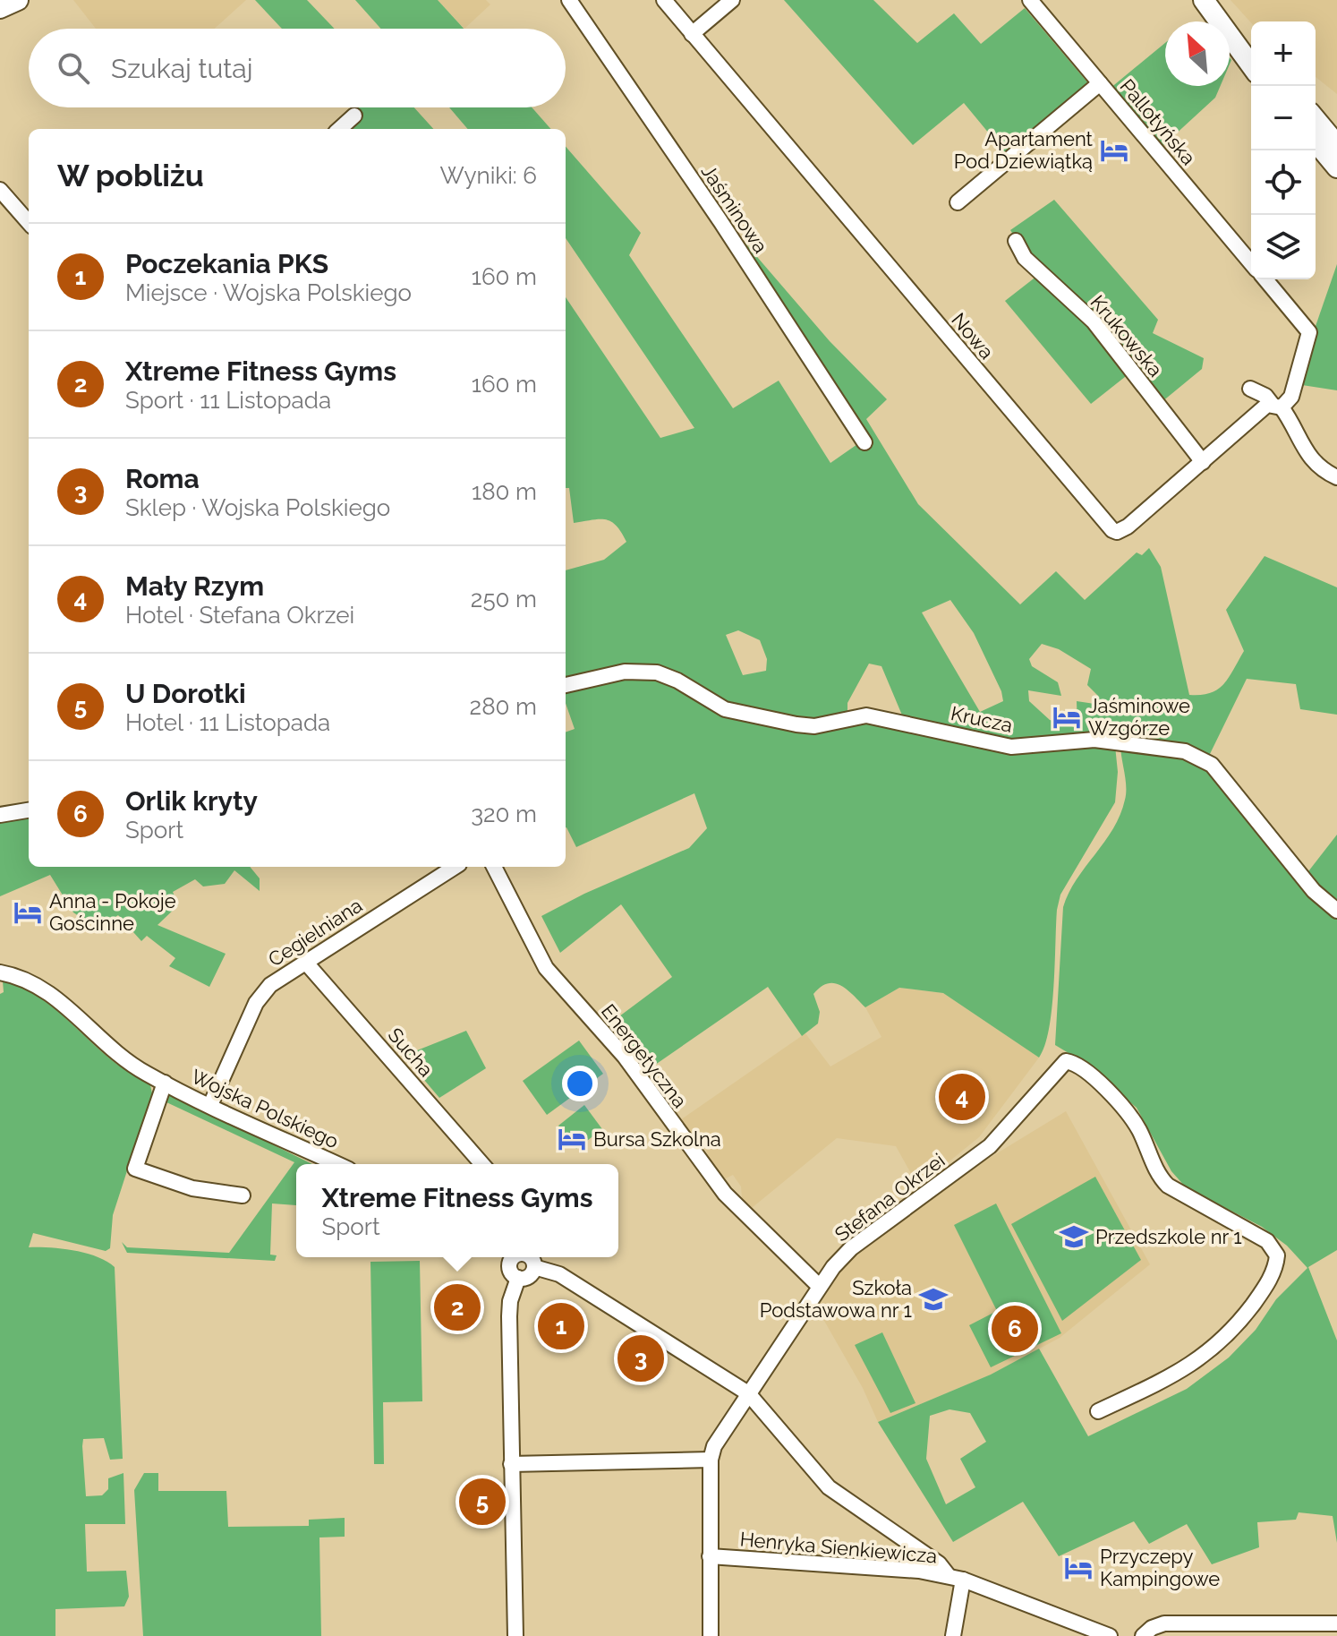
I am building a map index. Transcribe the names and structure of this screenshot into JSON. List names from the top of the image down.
{
  "streets": {
    "street": [
      "Pallotyńska",
      "Jaśminowa",
      "Nowa",
      "Krukowska",
      "Krucza",
      "Cegielniana",
      "Sucha",
      "Energetyczna",
      "Wojska Polskiego",
      "Stefana Okrzei",
      "Henryka Sienkiewicza"
    ]
  },
  "crossings": [
    ["Nowa", "Krukowska"],
    ["Cegielniana", "Sucha"],
    ["Cegielniana", "Wojska Polskiego"],
    ["Energetyczna", "Stefana Okrzei"]
  ],
  "places": {
    "hotel": [
      "Apartament Pod Dziewiątką",
      "Jaśminowe Wzgórze",
      "Anna - Pokoje Gościnne",
      "Bursa Szkolna",
      "Przyczepy Kampingowe"
    ],
    "school or university": ["Przedszkole nr 1", "Szkoła Podstawowa nr 1"]
  },
  "north": "top left",
  "page": {
    "map_buttons": ["+", "−"],
    "search": "Szukaj tutaj",
    "heading": ["W pobliżu", "Wyniki: 6"],
    "list": [
      {
        "mark": "1",
        "name": "Poczekania PKS",
        "note": "Miejsce · Wojska Polskiego",
        "value": "160 m"
      },
      {
        "mark": "2",
        "name": "Xtreme Fitness Gyms",
        "note": "Sport · 11 Listopada",
        "value": "160 m"
      },
      {
        "mark": "3",
        "name": "Roma",
        "note": "Sklep · Wojska Polskiego",
        "value": "180 m"
      },
      {
        "mark": "4",
        "name": "Mały Rzym",
        "note": "Hotel · Stefana Okrzei",
        "value": "250 m"
      },
      {
        "mark": "5",
        "name": "U Dorotki",
        "note": "Hotel · 11 Listopada",
        "value": "280 m"
      },
      {
        "mark": "6",
        "name": "Orlik kryty",
        "note": "Sport",
        "value": "320 m"
      }
    ],
    "pins": [
      "4",
      "2",
      "1",
      "6",
      "3",
      "5"
    ],
    "popup": ["Xtreme Fitness Gyms", "Sport"]
  }
}
